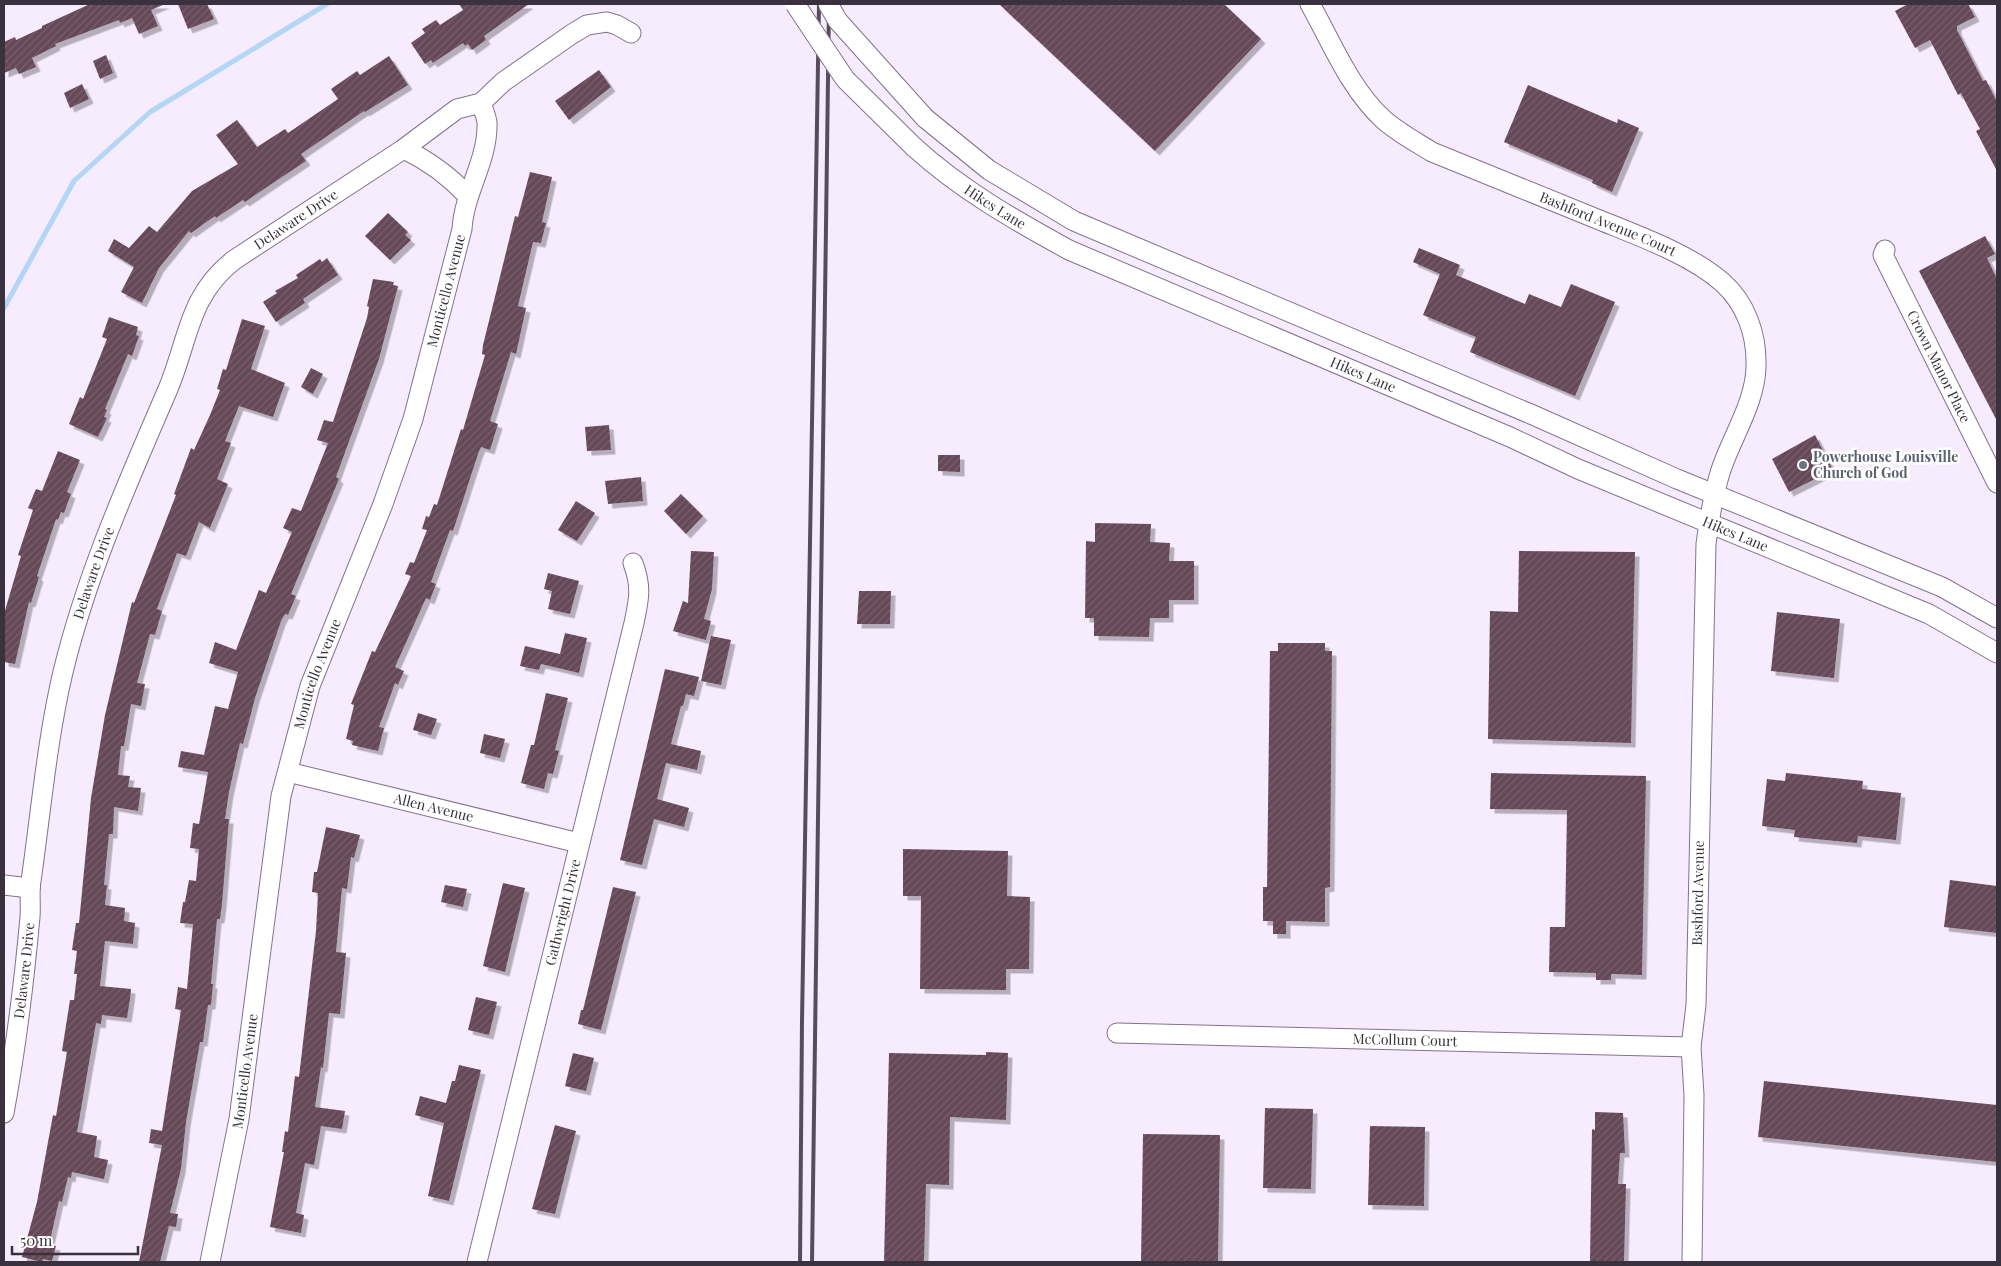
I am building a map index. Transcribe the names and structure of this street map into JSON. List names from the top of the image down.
{
  "streets": {
    "street": [
      "Hikes Lane",
      "Delaware Drive",
      "Bashford Avenue Court",
      "Monticello Avenue",
      "Crown Manor Place",
      "Allen Avenue",
      "Bashford Avenue",
      "Gathwright Drive",
      "McCollum Court"
    ]
  },
  "crossings": [
    ["Hikes Lane", "Bashford Avenue Court"],
    ["Hikes Lane", "Bashford Avenue"],
    ["Delaware Drive", "Monticello Avenue"],
    ["Bashford Avenue Court", "Bashford Avenue"],
    ["Monticello Avenue", "Allen Avenue"],
    ["Allen Avenue", "Gathwright Drive"],
    ["Bashford Avenue", "McCollum Court"]
  ],
  "places": ["Powerhouse Louisville Church of God"],
  "scale_bar": "50 m"
}
